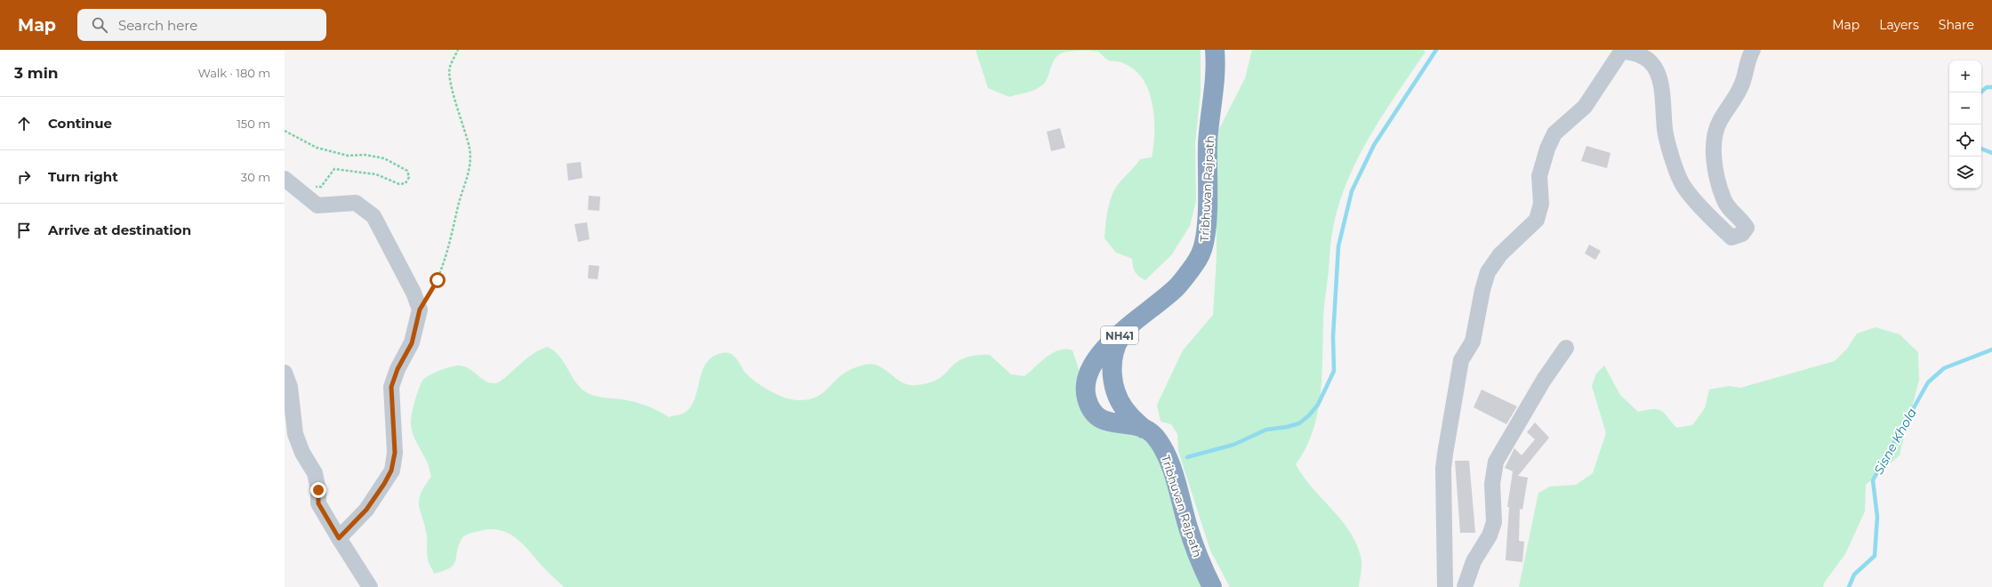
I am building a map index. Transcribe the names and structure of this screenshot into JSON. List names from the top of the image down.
{
  "streets": {
    "highway": ["Tribhuvan Rajpath", "NH41"]
  },
  "water": ["Sisne Khola"],
  "page": {
    "header": "Map",
    "search": "Search here",
    "nav": ["Map", "Layers", "Share"],
    "heading": ["3 min", "Walk · 180 m"],
    "map_buttons": ["+", "−"],
    "list": [
      ["Continue", "150 m"],
      ["Turn right", "30 m"],
      "Arrive at destination"
    ]
  }
}
